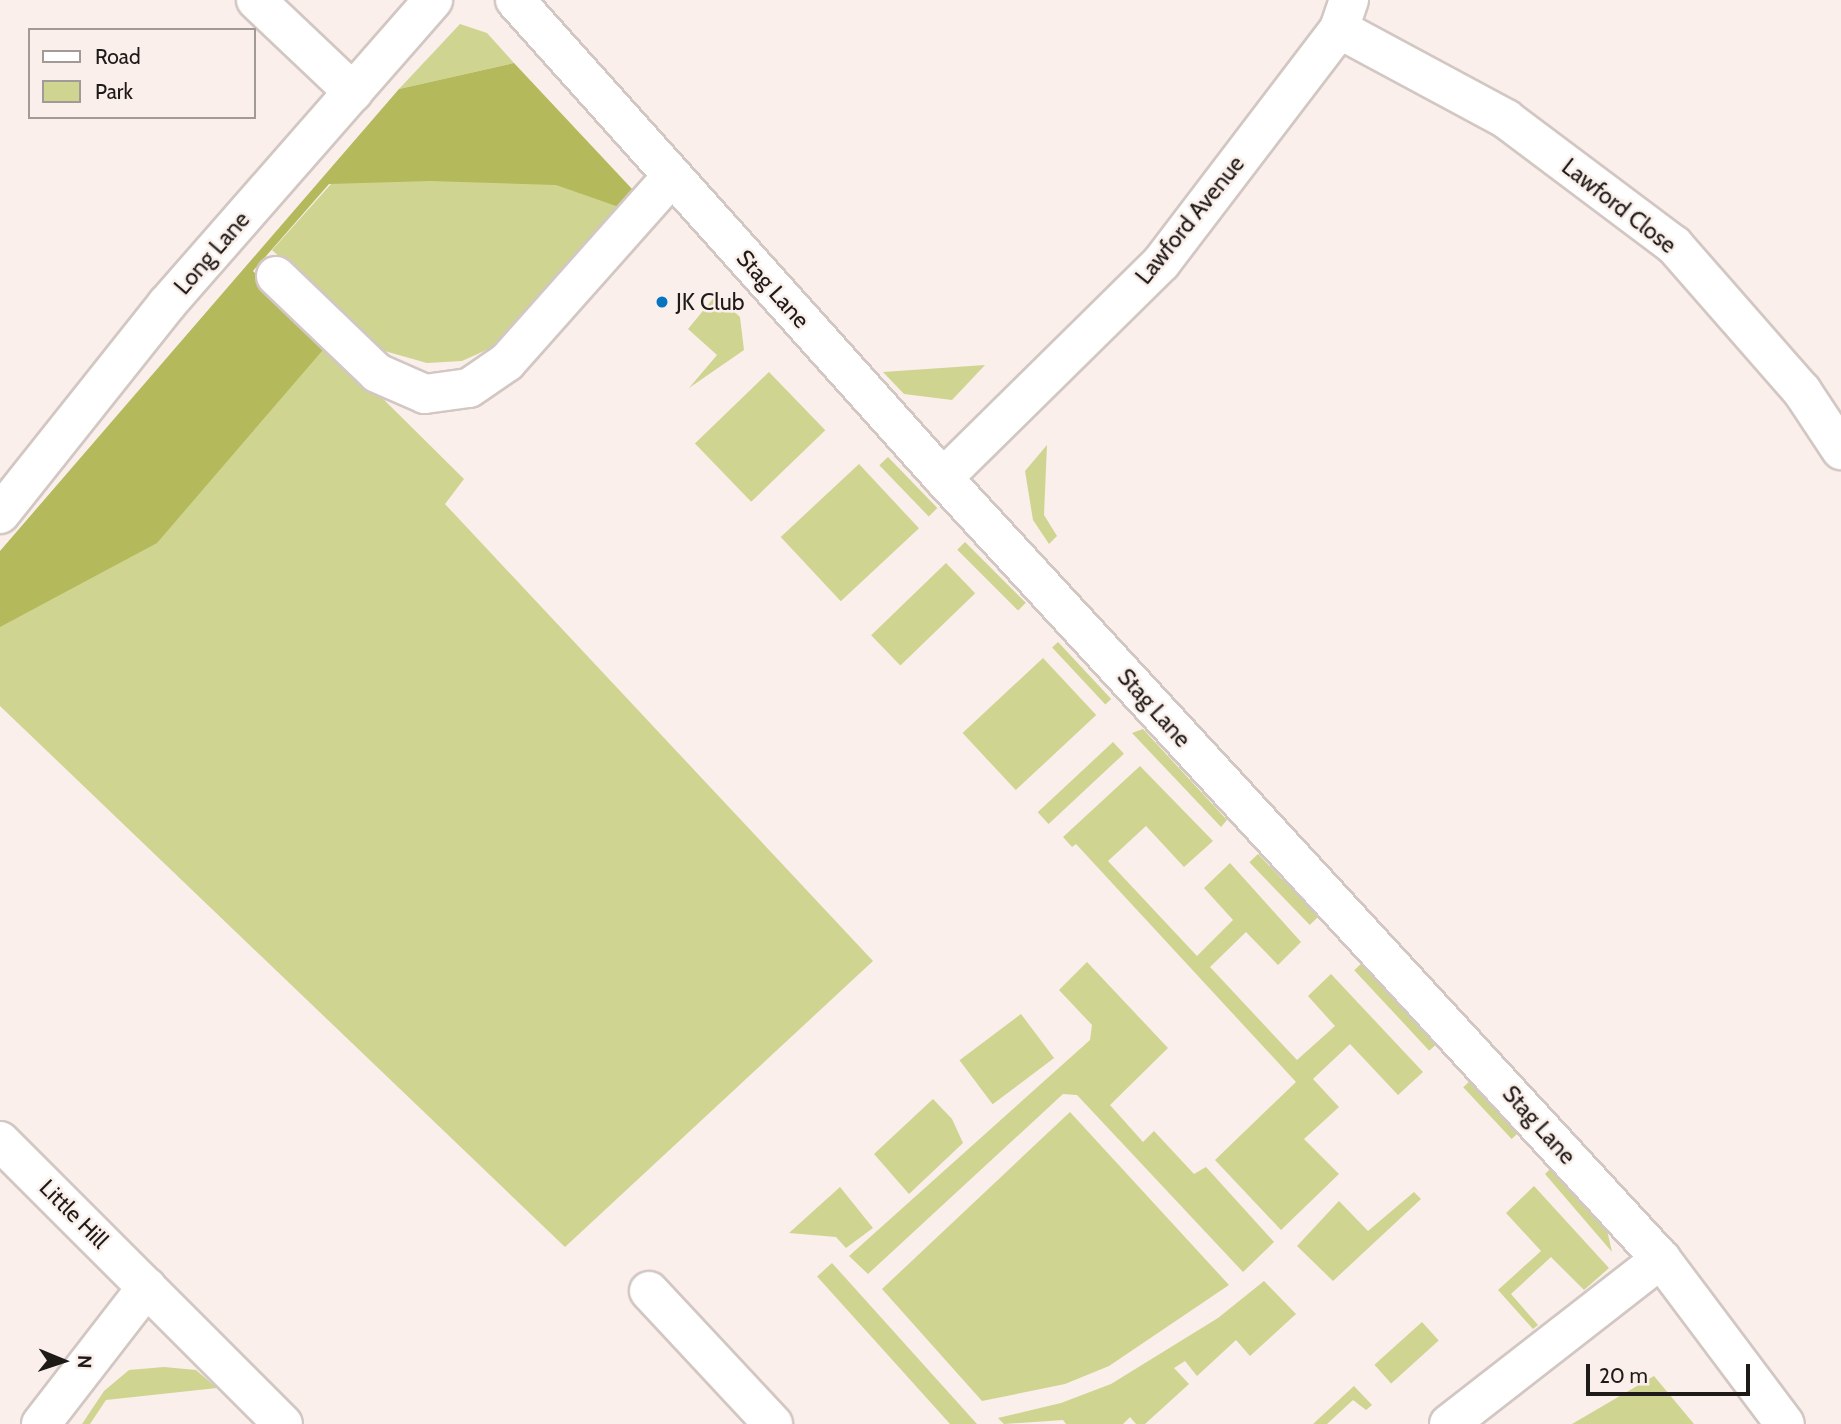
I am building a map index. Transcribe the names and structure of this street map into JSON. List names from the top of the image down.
{
  "streets": {
    "street": [
      "Lawford Close",
      "Lawford Avenue",
      "Long Lane",
      "Stag Lane",
      "Little Hill"
    ]
  },
  "crossings": [
    ["Lawford Close", "Lawford Avenue"],
    ["Lawford Avenue", "Stag Lane"]
  ],
  "places": ["JK Club"],
  "legend": ["Road", "Park"],
  "scale_bar": "20 m",
  "north": "right"
}
